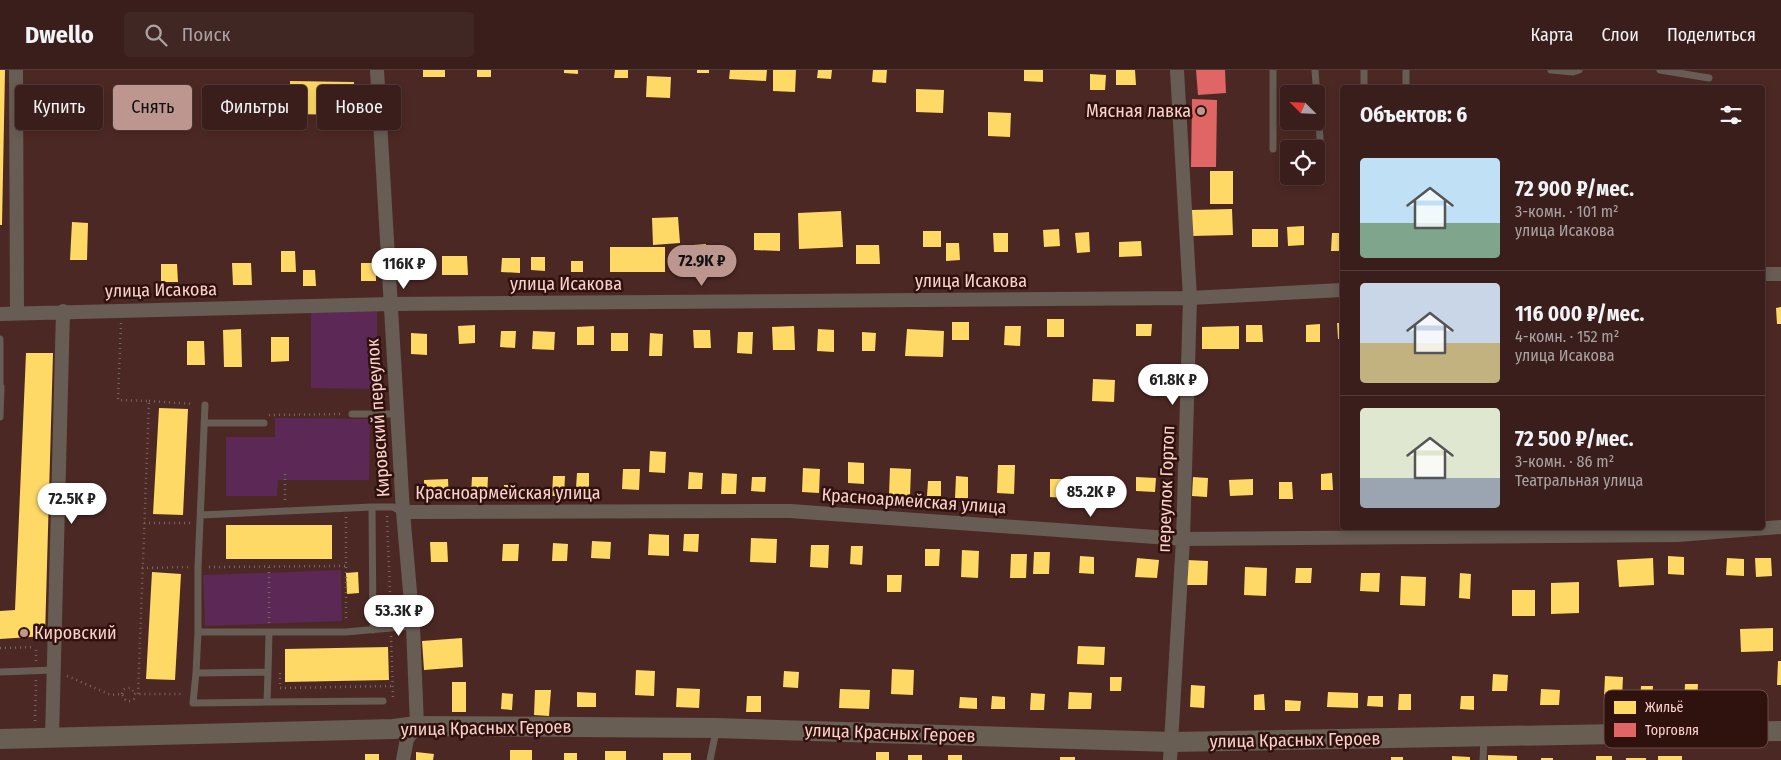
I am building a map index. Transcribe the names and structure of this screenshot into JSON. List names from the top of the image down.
{
  "streets": {
    "main road": ["улица Красных Героев"],
    "street": [
      "улица Исакова",
      "Кировский переулок",
      "переулок Гортоп",
      "Красноармейская улица"
    ]
  },
  "crossings": [
    ["улица Исакова", "Кировский переулок"],
    ["улица Исакова", "переулок Гортоп"],
    ["Кировский переулок", "Красноармейская улица"],
    ["Кировский переулок", "улица Красных Героев"],
    ["переулок Гортоп", "Красноармейская улица"],
    ["переулок Гортоп", "улица Красных Героев"]
  ],
  "places": ["Мясная лавка", "Кировский"],
  "legend": ["Жильё", "Торговля"],
  "north": "top left",
  "page": {
    "header": "Dwello",
    "search": "Поиск",
    "nav": ["Карта", "Слои", "Поделиться"],
    "chip": [
      "Купить",
      "Снять",
      "Фильтры",
      "Новое"
    ],
    "heading": "Объектов: 6",
    "list": [
      {
        "name": "72 900 ₽/мес.",
        "note": "3-комн. · 101 m² · улица Исакова"
      },
      {
        "name": "116 000 ₽/мес.",
        "note": "4-комн. · 152 m² · улица Исакова"
      },
      {
        "name": "72 500 ₽/мес.",
        "note": "3-комн. · 86 m² · Театральная улица"
      }
    ],
    "price": [
      "72.9K ₽",
      "116K ₽",
      "61.8K ₽",
      "85.2K ₽",
      "72.5K ₽",
      "53.3K ₽"
    ]
  }
}
